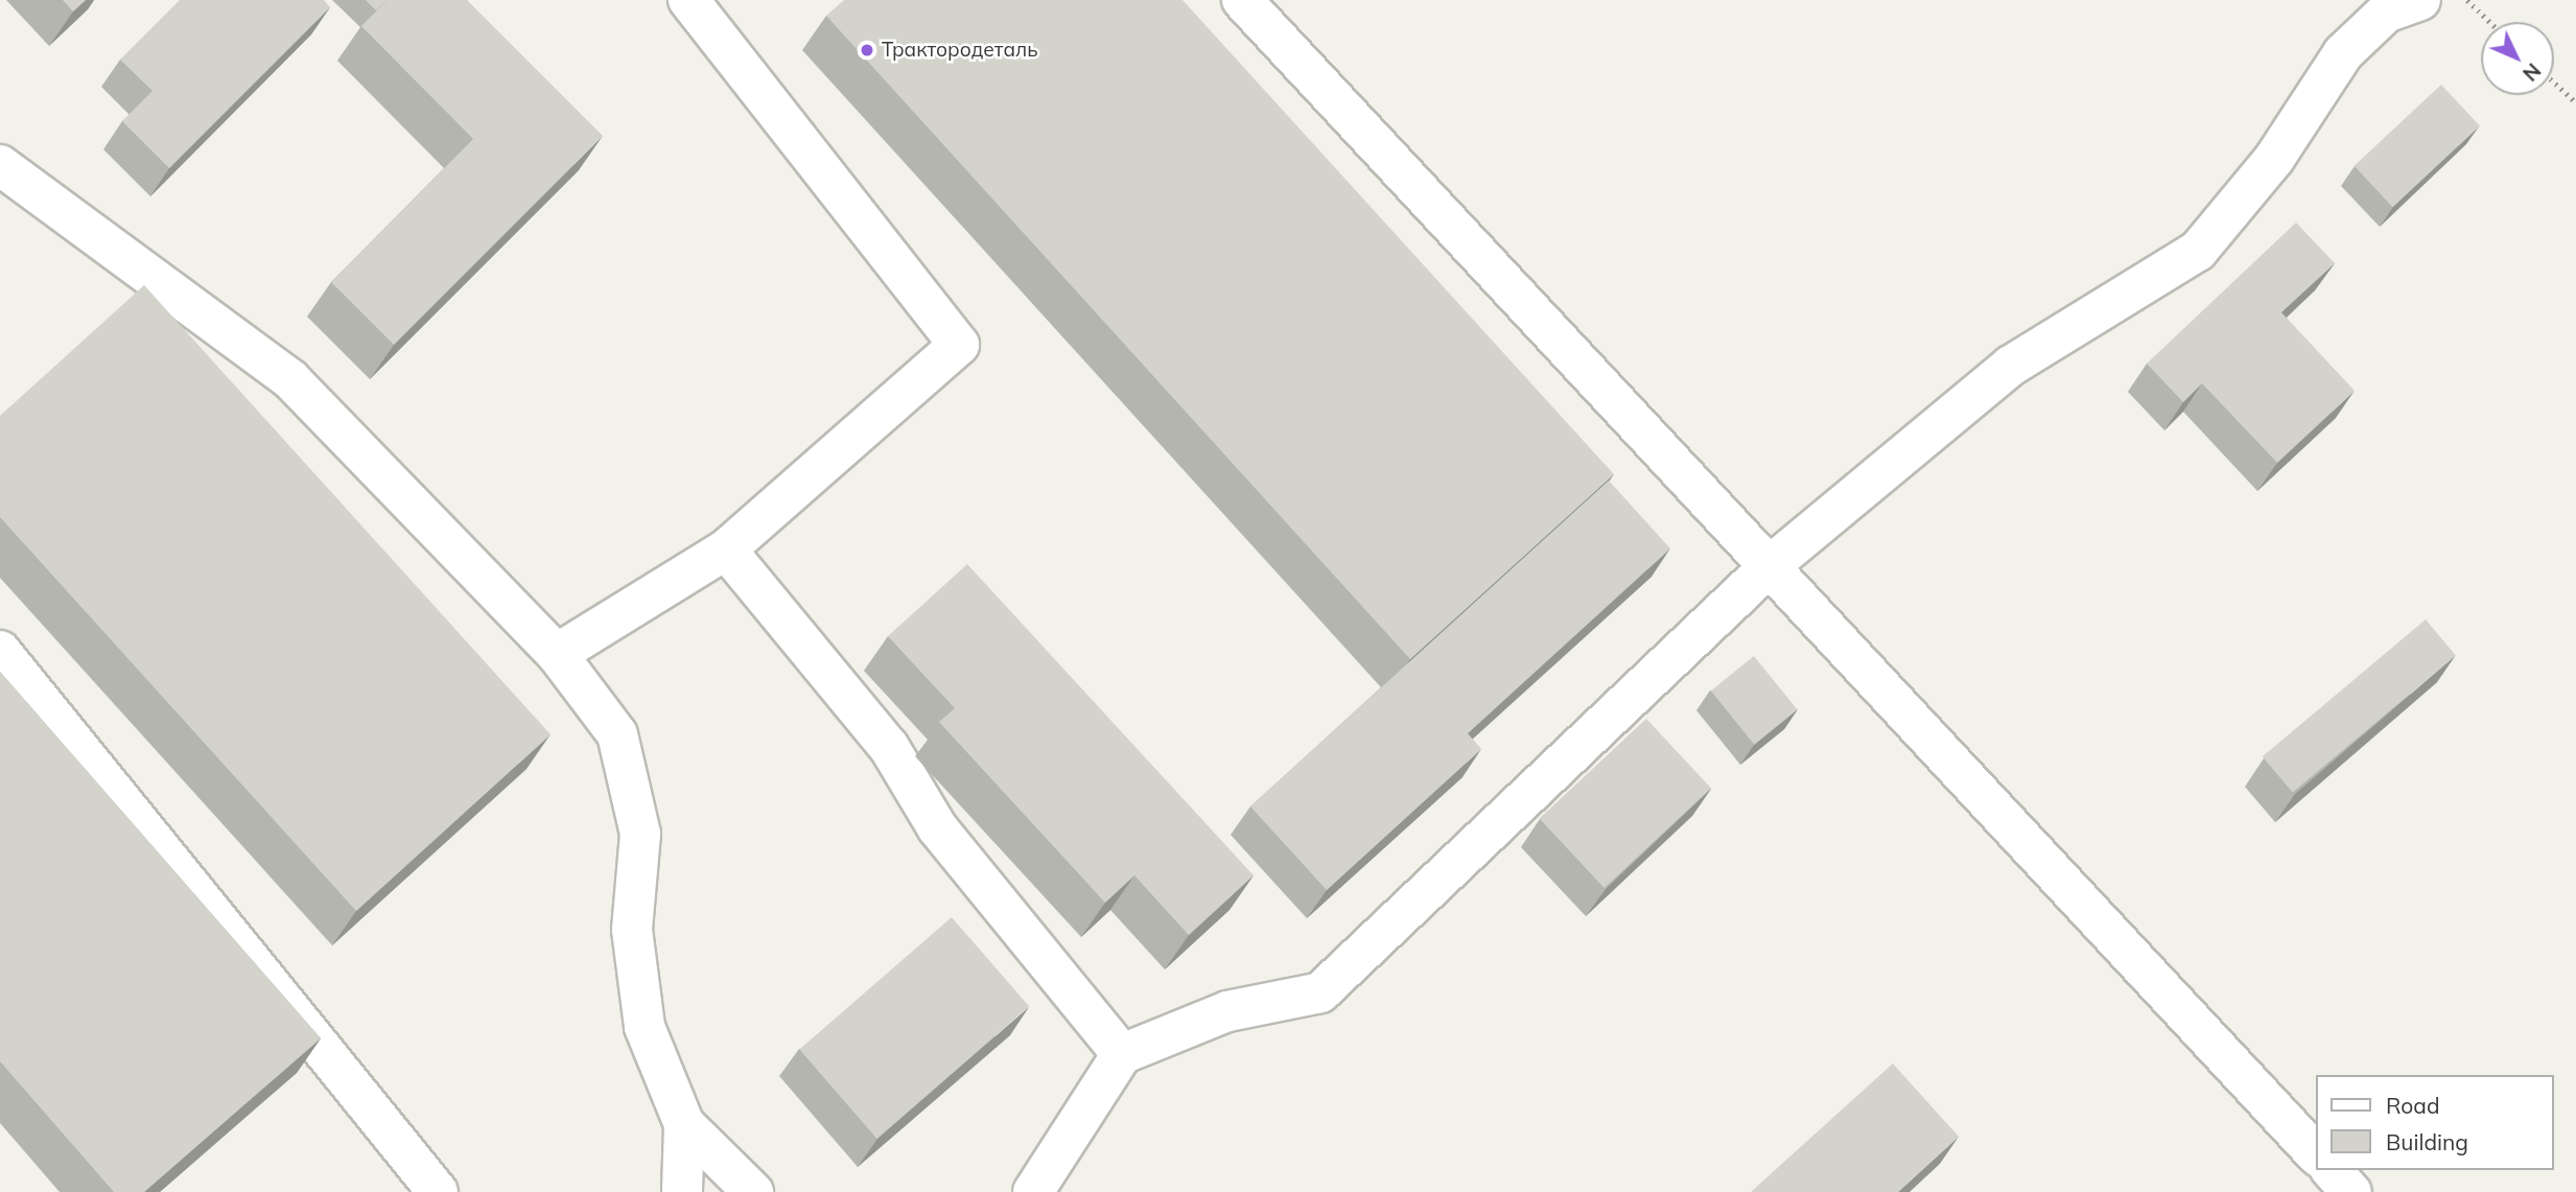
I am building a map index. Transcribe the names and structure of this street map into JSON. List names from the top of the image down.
{
  "places": ["Трактородеталь"],
  "legend": ["Road", "Building"],
  "north": "bottom right"
}
